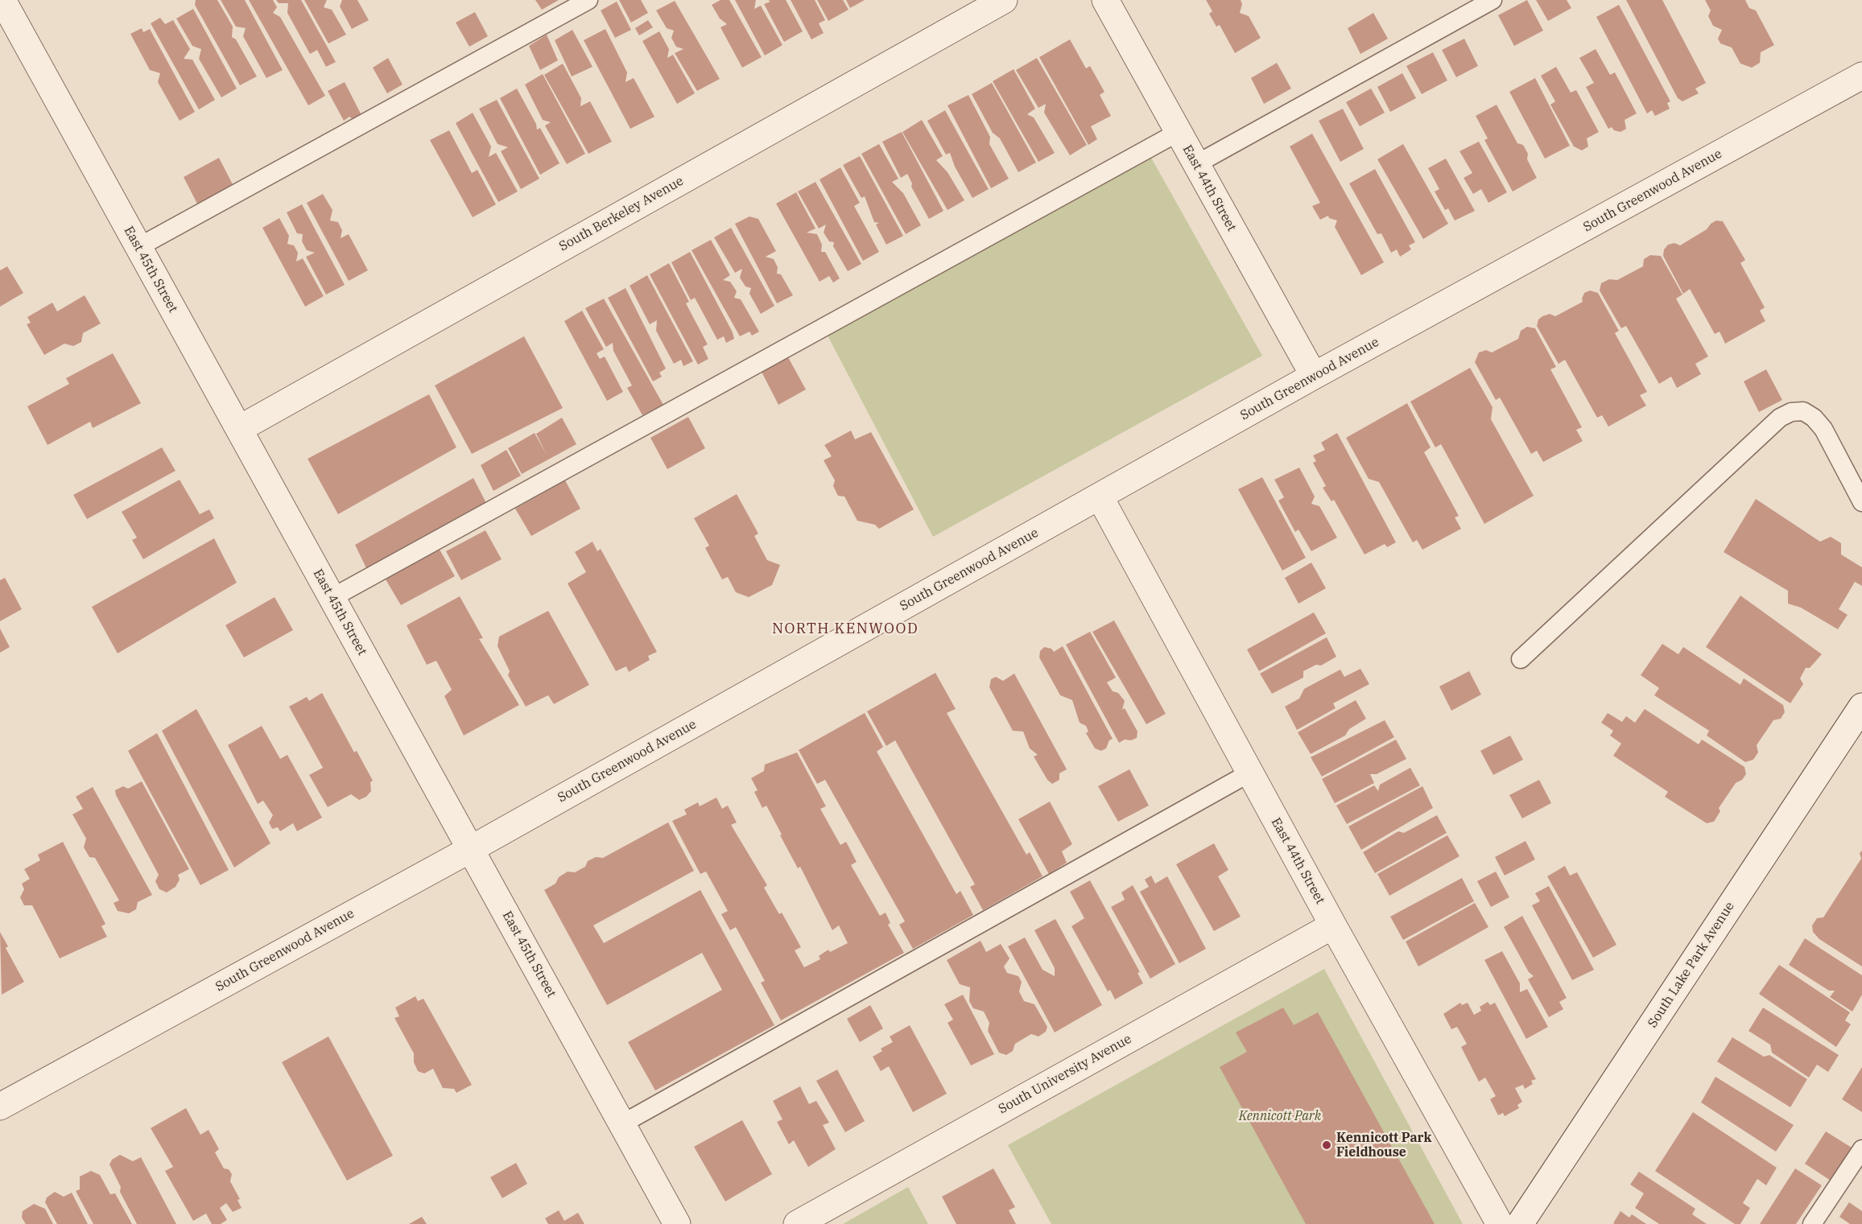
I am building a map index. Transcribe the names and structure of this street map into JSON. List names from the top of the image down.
{
  "streets": {
    "street": [
      "East 44th Street",
      "South Greenwood Avenue",
      "South Berkeley Avenue",
      "East 45th Street",
      "South Lake Park Avenue",
      "South University Avenue"
    ]
  },
  "crossings": [
    ["East 44th Street", "South Greenwood Avenue"],
    ["East 44th Street", "South University Avenue"],
    ["South Greenwood Avenue", "East 45th Street"],
    ["South Berkeley Avenue", "East 45th Street"]
  ],
  "districts": ["NORTH KENWOOD"],
  "parks": ["Kennicott Park"],
  "places": ["Kennicott Park Fieldhouse"]
}
